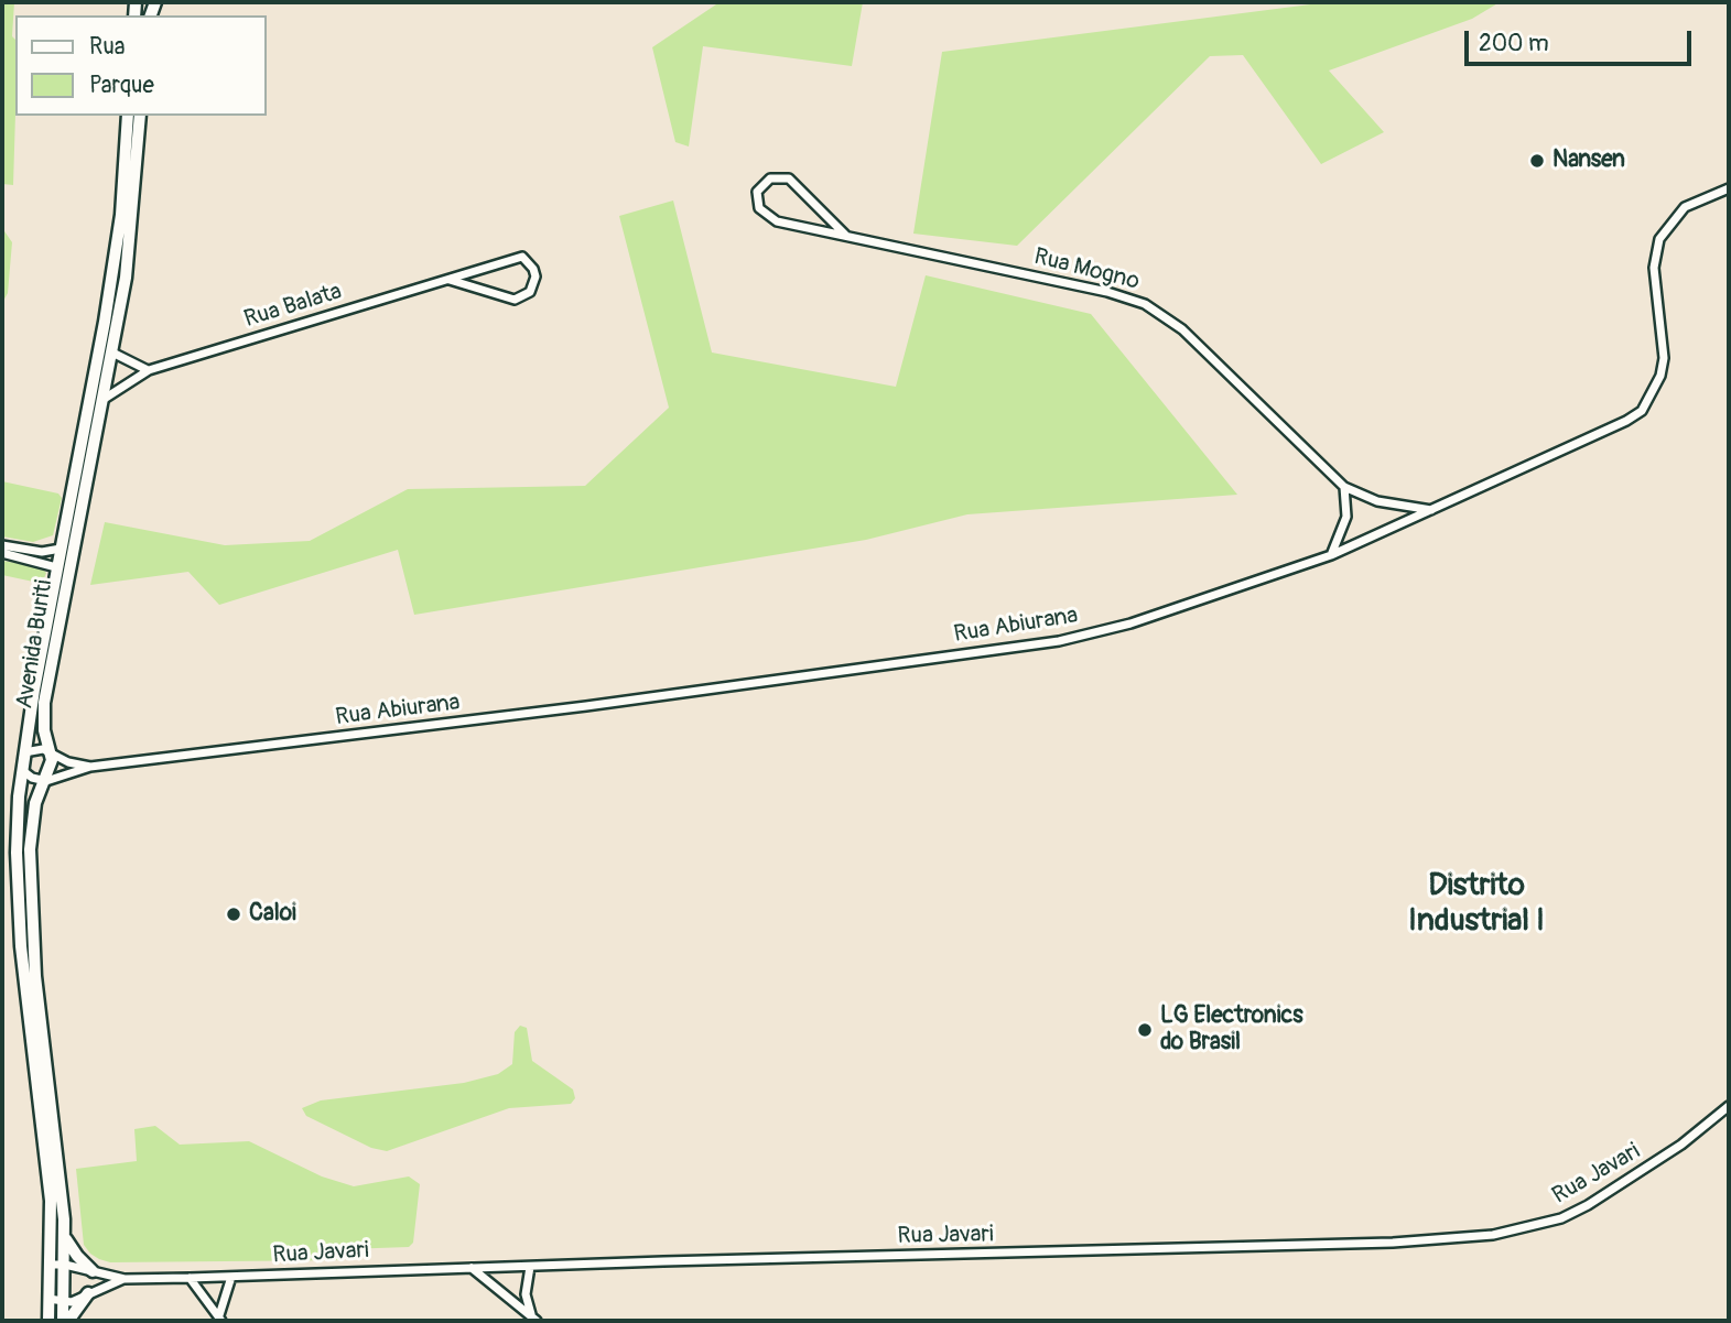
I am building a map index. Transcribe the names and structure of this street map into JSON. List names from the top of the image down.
{
  "streets": {
    "main road": ["Avenida Buriti"],
    "street": [
      "Rua Mogno",
      "Rua Balata",
      "Rua Abiurana",
      "Rua Javari"
    ]
  },
  "crossings": [
    ["Rua Mogno", "Rua Abiurana"],
    ["Rua Balata", "Avenida Buriti"],
    ["Rua Abiurana", "Avenida Buriti"],
    ["Avenida Buriti", "Rua Javari"]
  ],
  "districts": ["Distrito Industrial I"],
  "places": ["Nansen", "Caloi", "LG Electronics do Brasil"],
  "legend": ["Rua", "Parque"],
  "scale_bar": "200 m"
}
